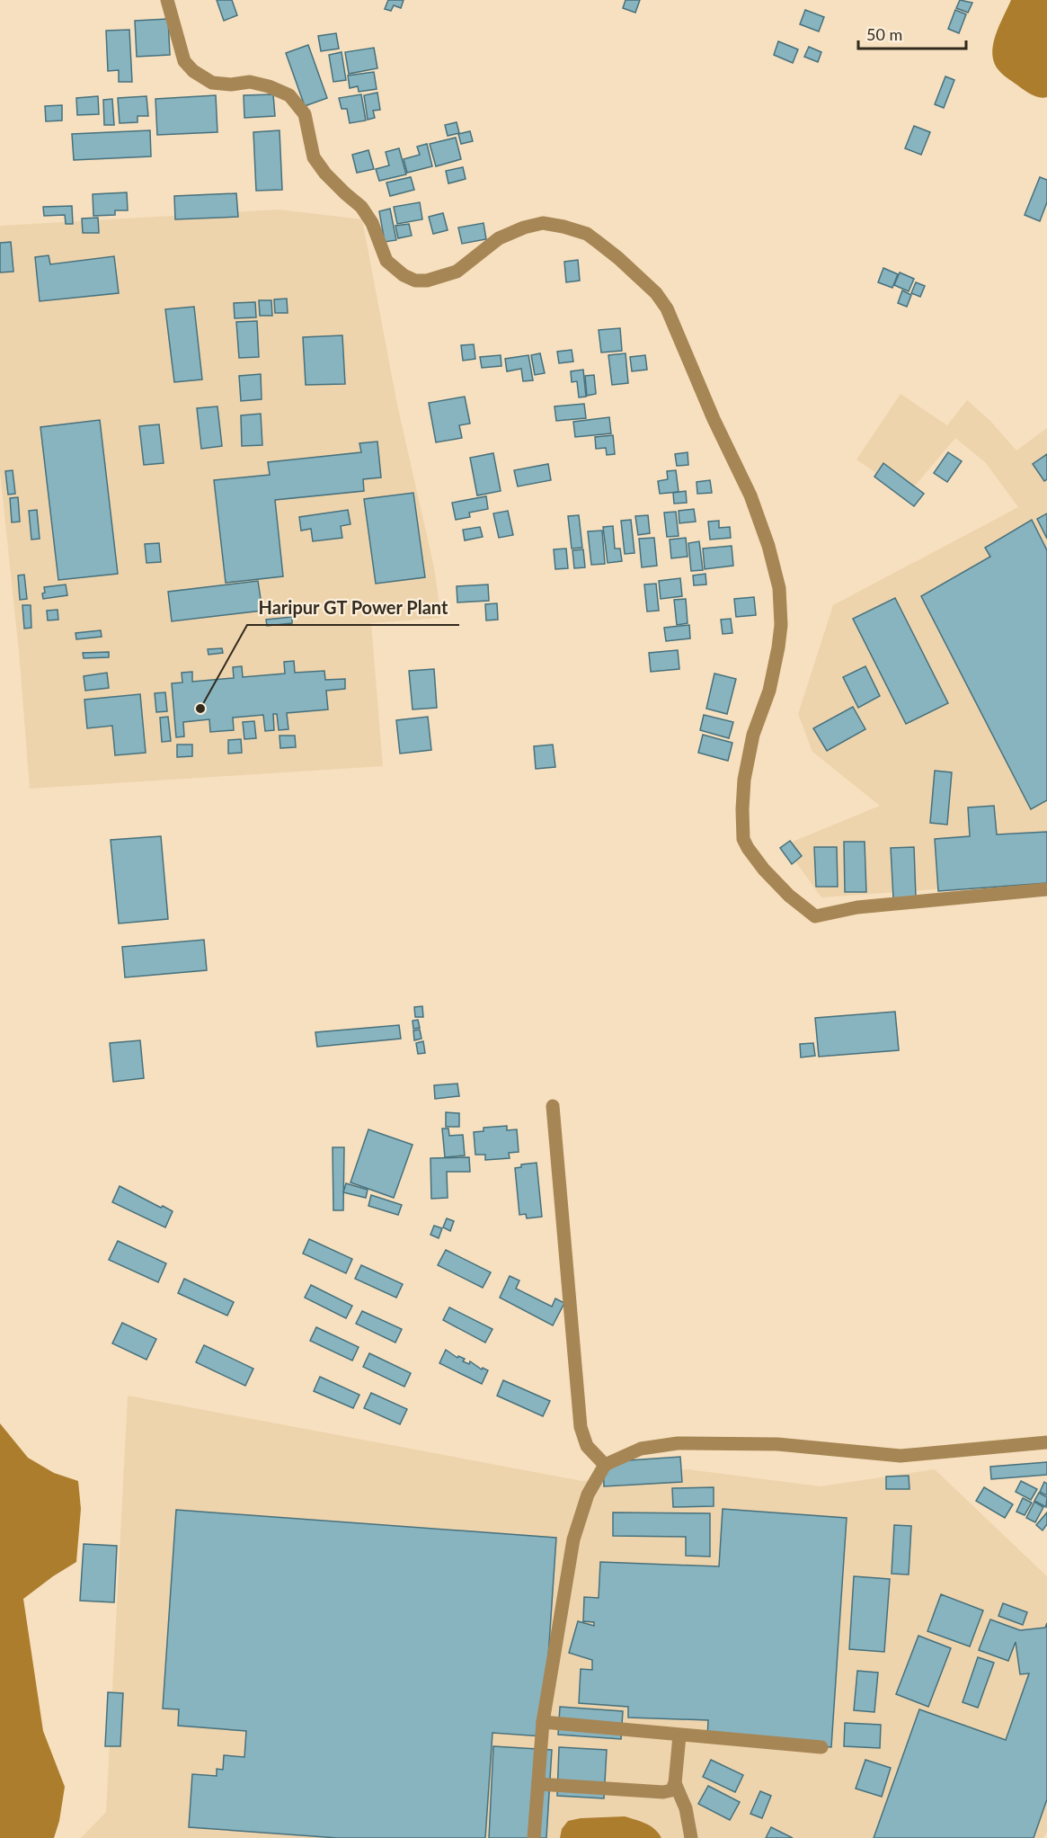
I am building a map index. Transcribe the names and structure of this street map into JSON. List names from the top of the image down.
{
  "places": ["Haripur GT Power Plant"],
  "scale_bar": "50 m"
}
